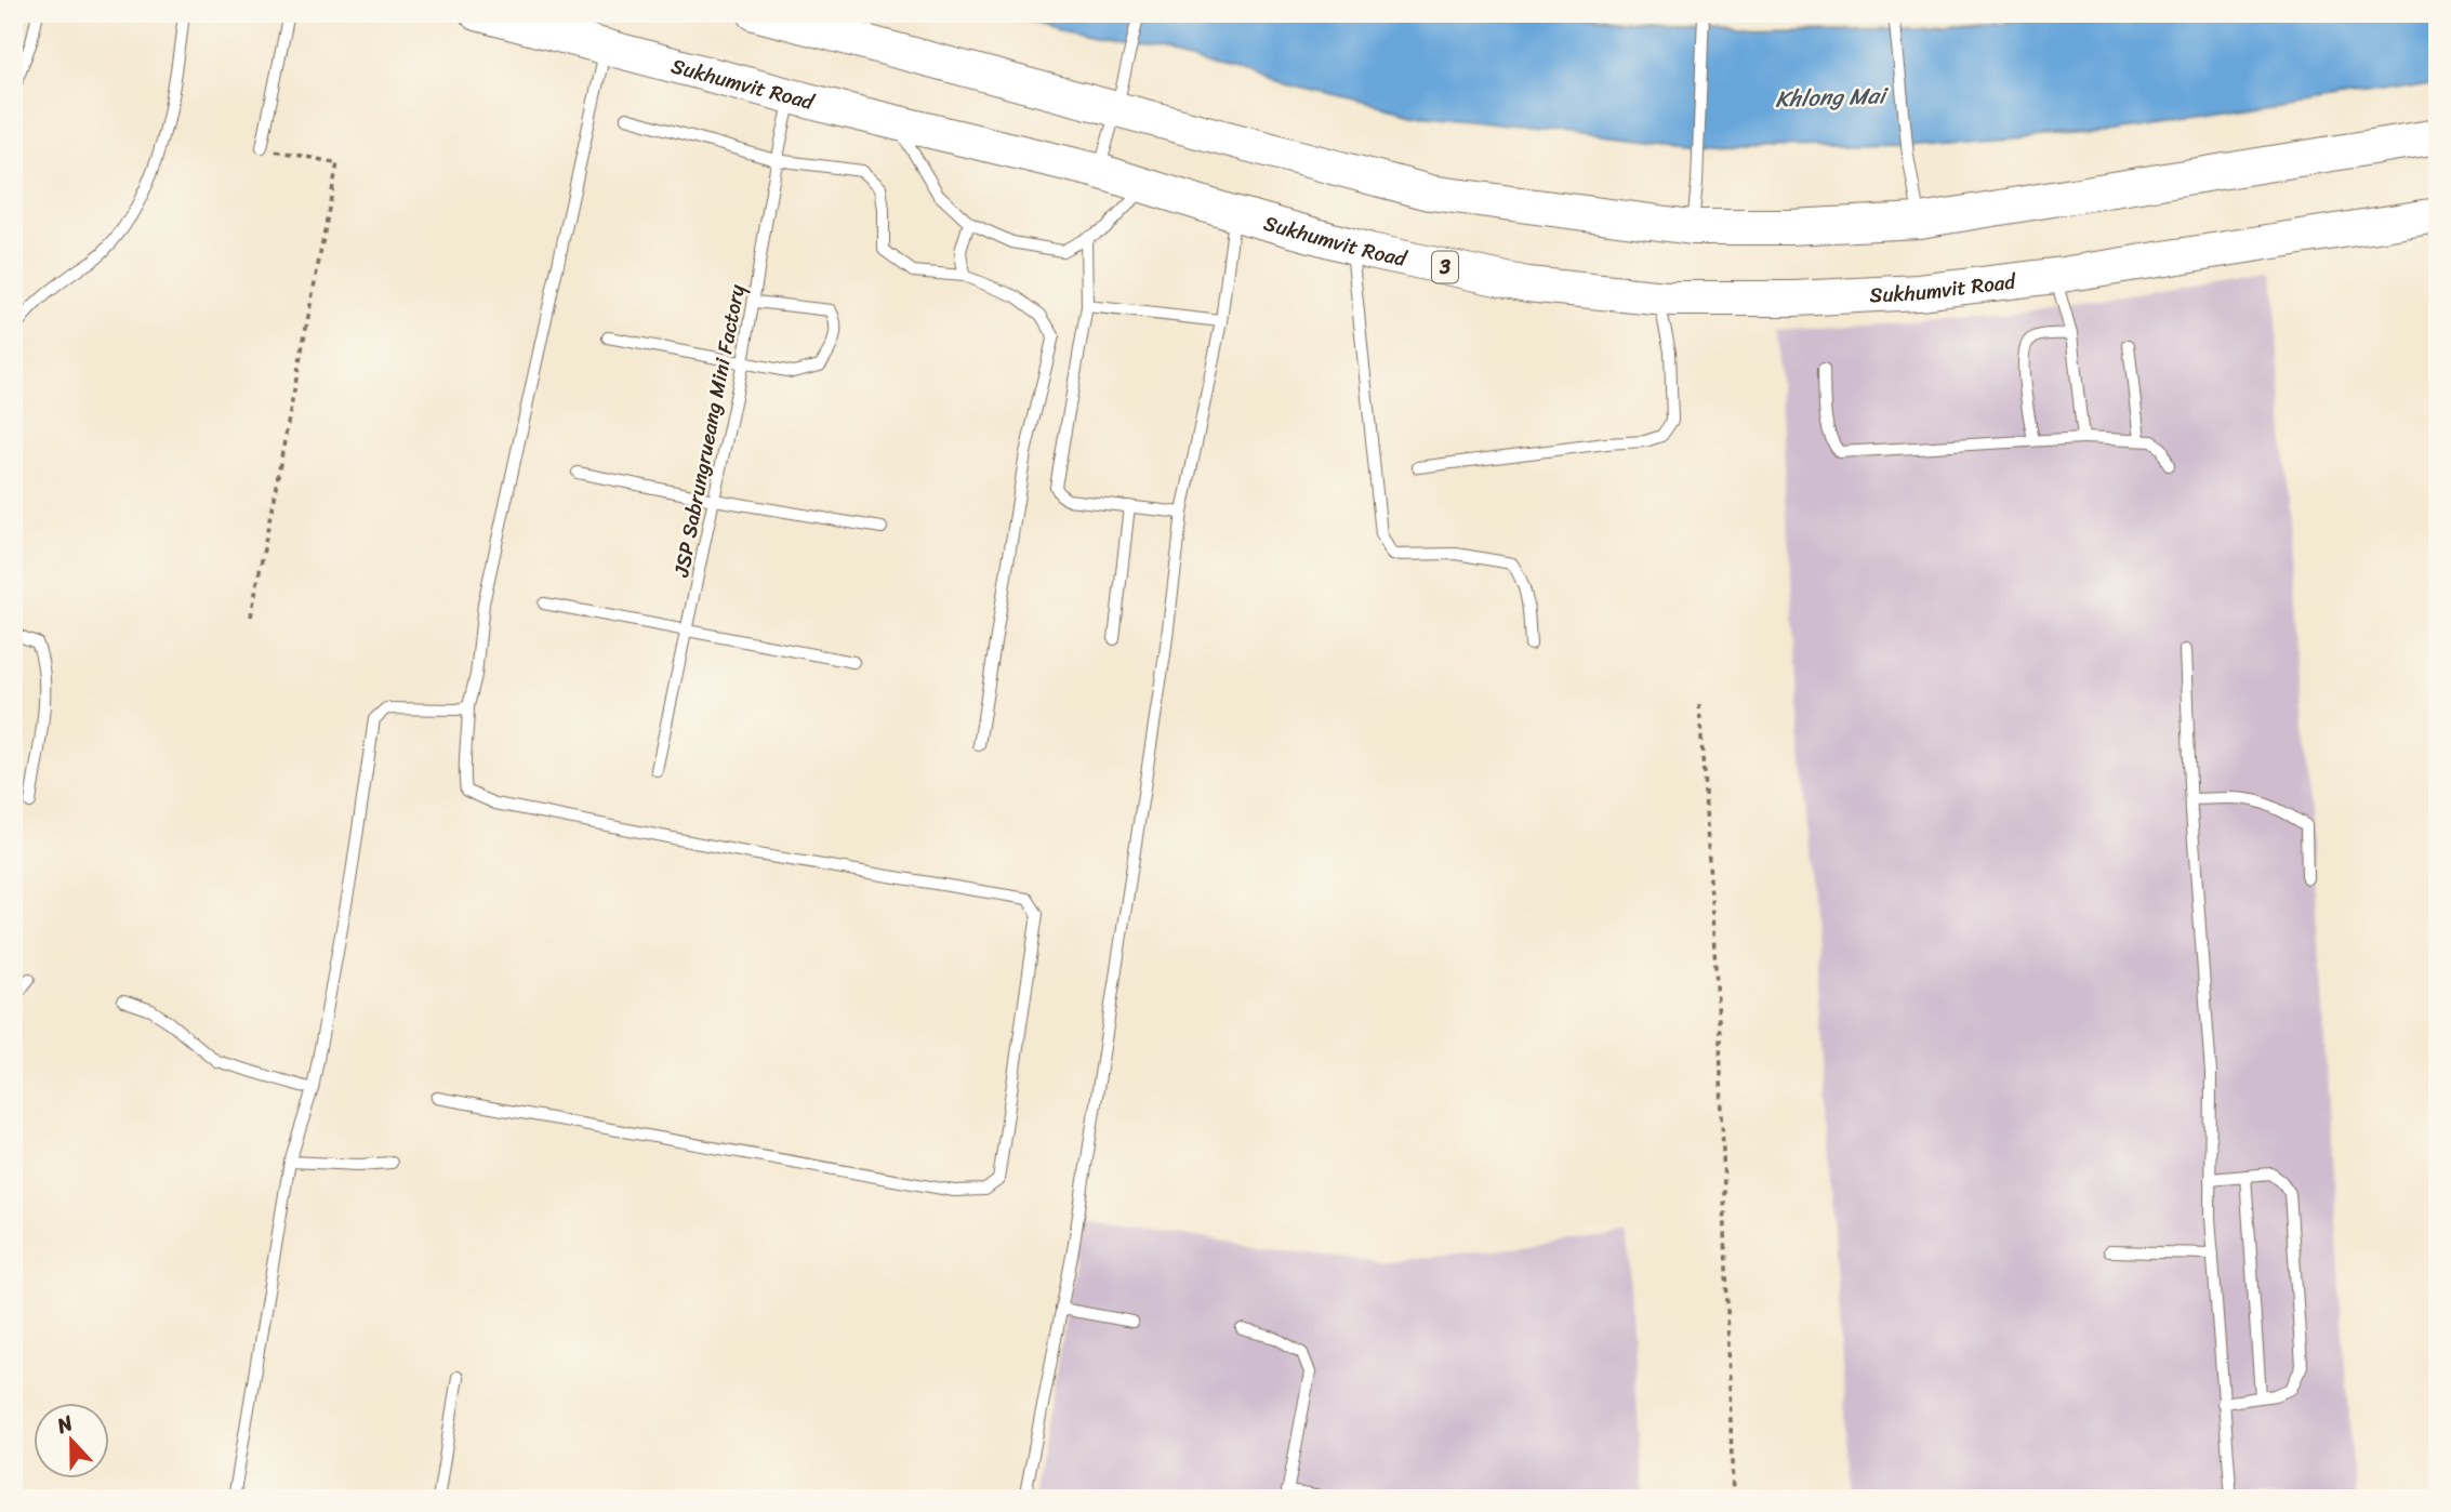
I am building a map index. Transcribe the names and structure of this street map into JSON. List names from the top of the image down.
{
  "streets": {
    "highway": ["Sukhumvit Road", "3"],
    "lane": ["JSP Sabrungrueang Mini Factory"]
  },
  "crossings": [
    ["Sukhumvit Road", "JSP Sabrungrueang Mini Factory"]
  ],
  "water": ["Khlong Mai"],
  "north": "top"
}
